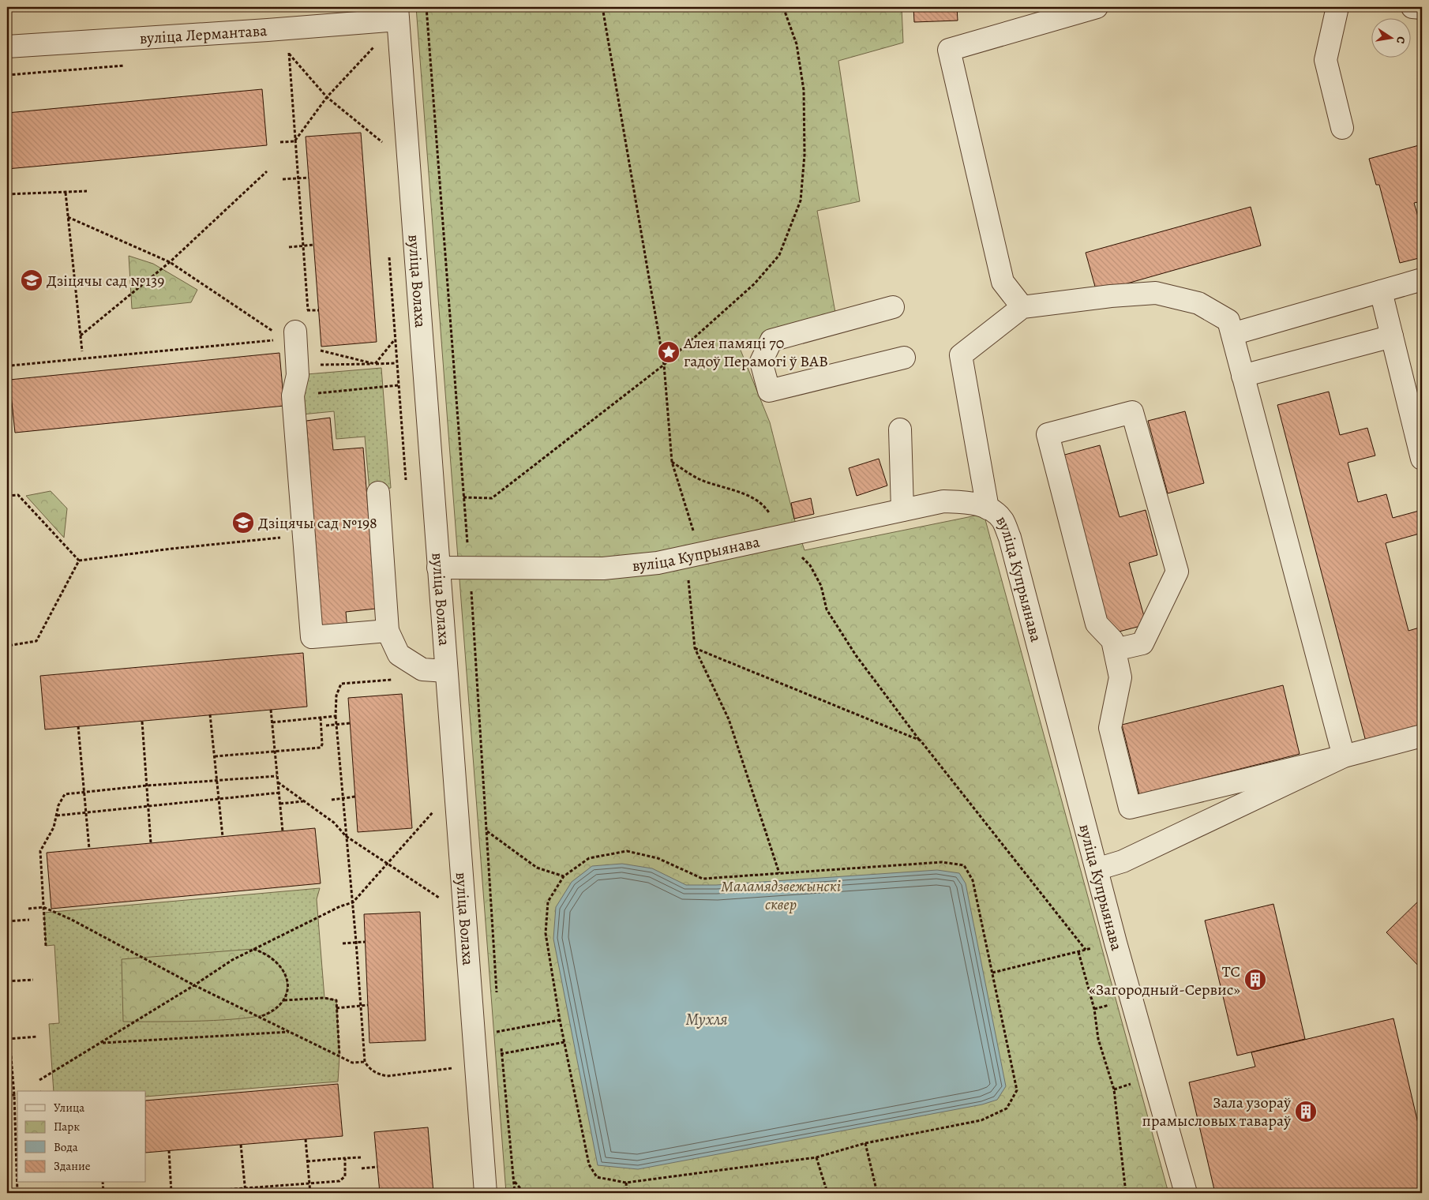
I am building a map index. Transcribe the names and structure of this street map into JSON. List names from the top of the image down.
{
  "streets": {
    "street": ["вуліца Лермантава", "вуліца Волаха", "вуліца Купрыянава"]
  },
  "crossings": [
    ["вуліца Лермантава", "вуліца Волаха"],
    ["вуліца Волаха", "вуліца Купрыянава"]
  ],
  "water": ["Мухля"],
  "parks": ["Маламядзвежынскі сквер"],
  "places": {
    "school or university": ["Дзіцячы сад №139", "Дзіцячы сад №198"],
    "place": ["Алея памяці 70 гадоў Перамогі ў ВАВ"],
    "building": ["ТС «Загородный-Сервис»", "Зала узораў прамысловых тавараў"]
  },
  "legend": [
    "Улица",
    "Парк",
    "Вода",
    "Здание"
  ],
  "north": "right"
}
